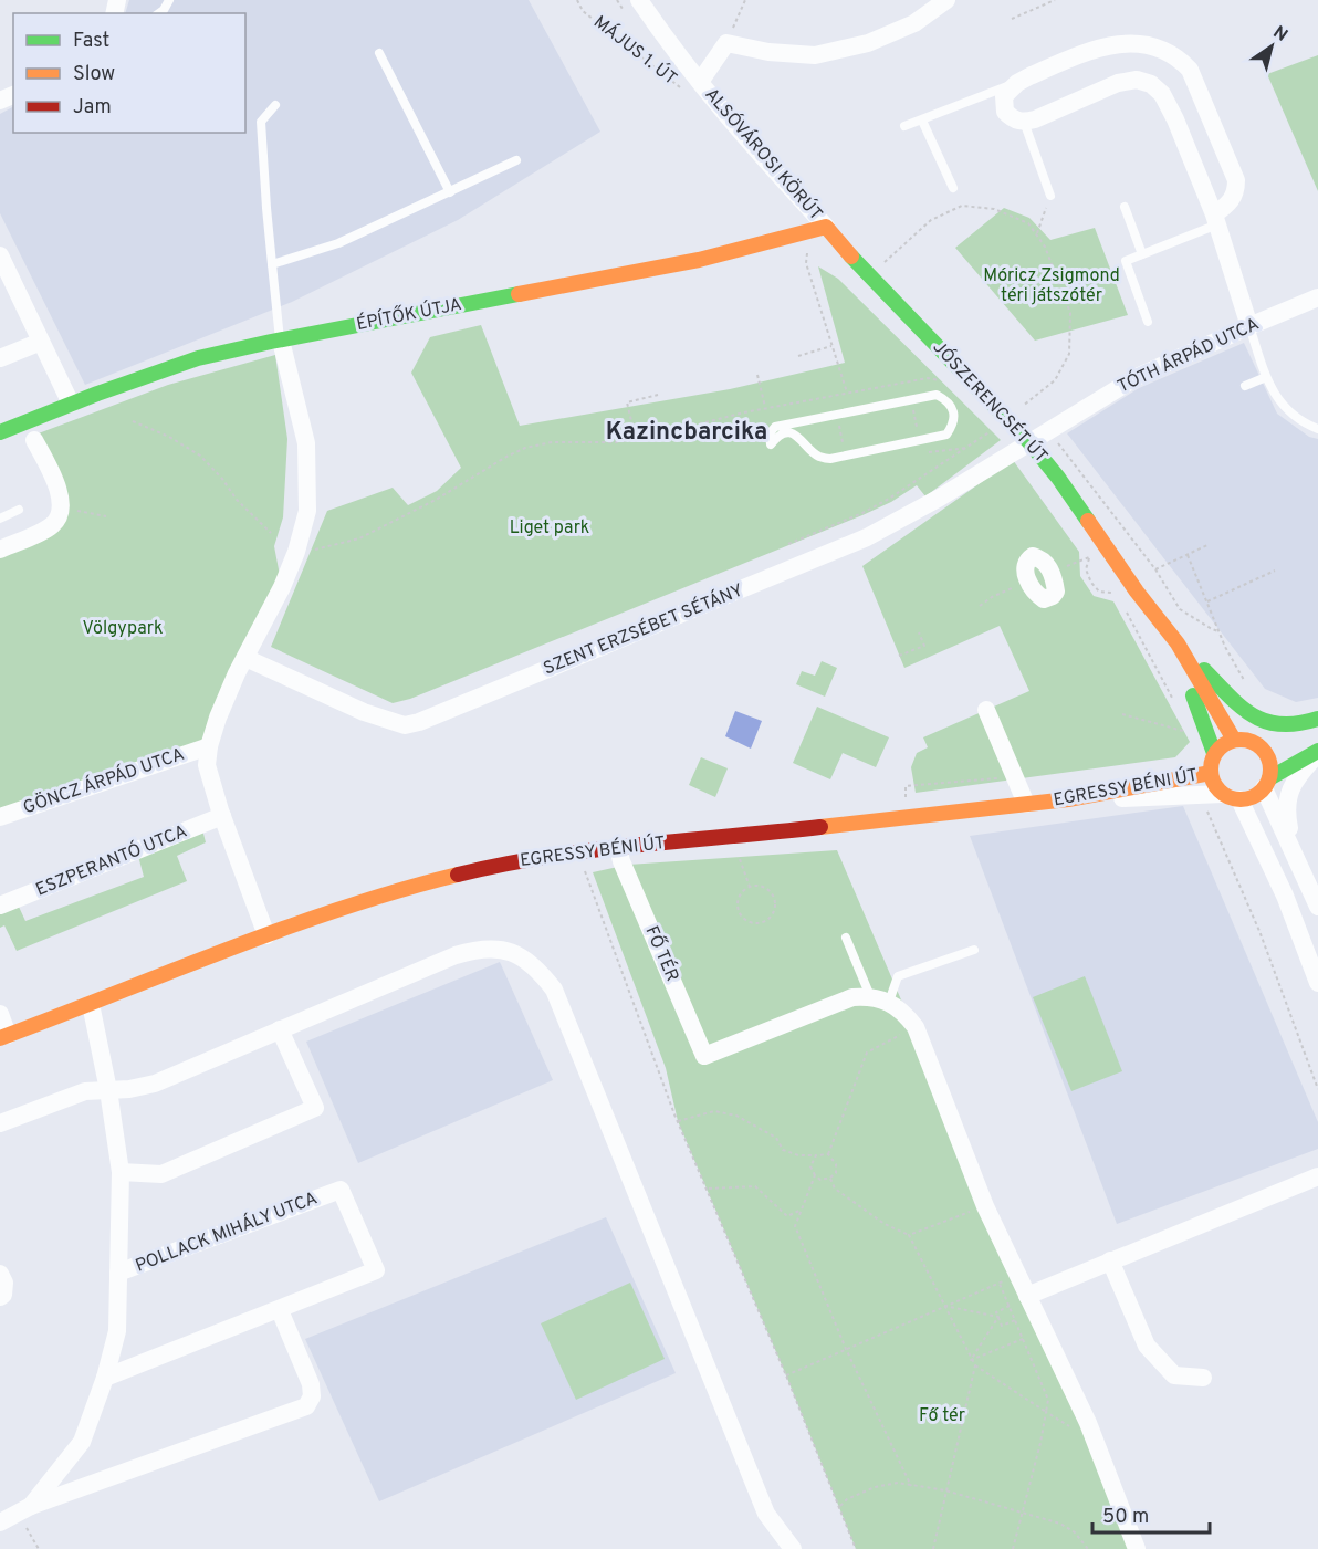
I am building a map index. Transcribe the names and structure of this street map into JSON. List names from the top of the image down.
{
  "streets": {
    "street": [
      "ALSÓVÁROSI KÖRÚT",
      "ÉPÍTŐK ÚTJA",
      "TÓTH ÁRPÁD UTCA",
      "JÓSZERENCSÉT ÚT",
      "SZENT ERZSÉBET SÉTÁNY",
      "GÖNCZ ÁRPÁD UTCA",
      "EGRESSY BÉNI ÚT",
      "ESZPERANTÓ UTCA",
      "FŐ TÉR",
      "POLLACK MIHÁLY UTCA"
    ],
    "path": ["MÁJUS 1. ÚT"]
  },
  "crossings": [
    ["MÁJUS 1. ÚT", "ALSÓVÁROSI KÖRÚT"],
    ["ALSÓVÁROSI KÖRÚT", "ÉPÍTŐK ÚTJA"],
    ["ALSÓVÁROSI KÖRÚT", "JÓSZERENCSÉT ÚT"],
    ["ÉPÍTŐK ÚTJA", "JÓSZERENCSÉT ÚT"],
    ["TÓTH ÁRPÁD UTCA", "JÓSZERENCSÉT ÚT"],
    ["TÓTH ÁRPÁD UTCA", "SZENT ERZSÉBET SÉTÁNY"],
    ["JÓSZERENCSÉT ÚT", "SZENT ERZSÉBET SÉTÁNY"],
    ["JÓSZERENCSÉT ÚT", "EGRESSY BÉNI ÚT"],
    ["EGRESSY BÉNI ÚT", "FŐ TÉR"],
    ["EGRESSY BÉNI ÚT", "POLLACK MIHÁLY UTCA"]
  ],
  "districts": ["Kazincbarcika"],
  "parks": [
    "Móricz Zsigmond téri játszótér",
    "Liget park",
    "Völgypark",
    "Fő tér"
  ],
  "legend": ["Fast", "Slow", "Jam"],
  "scale_bar": "50 m",
  "north": "top right"
}
